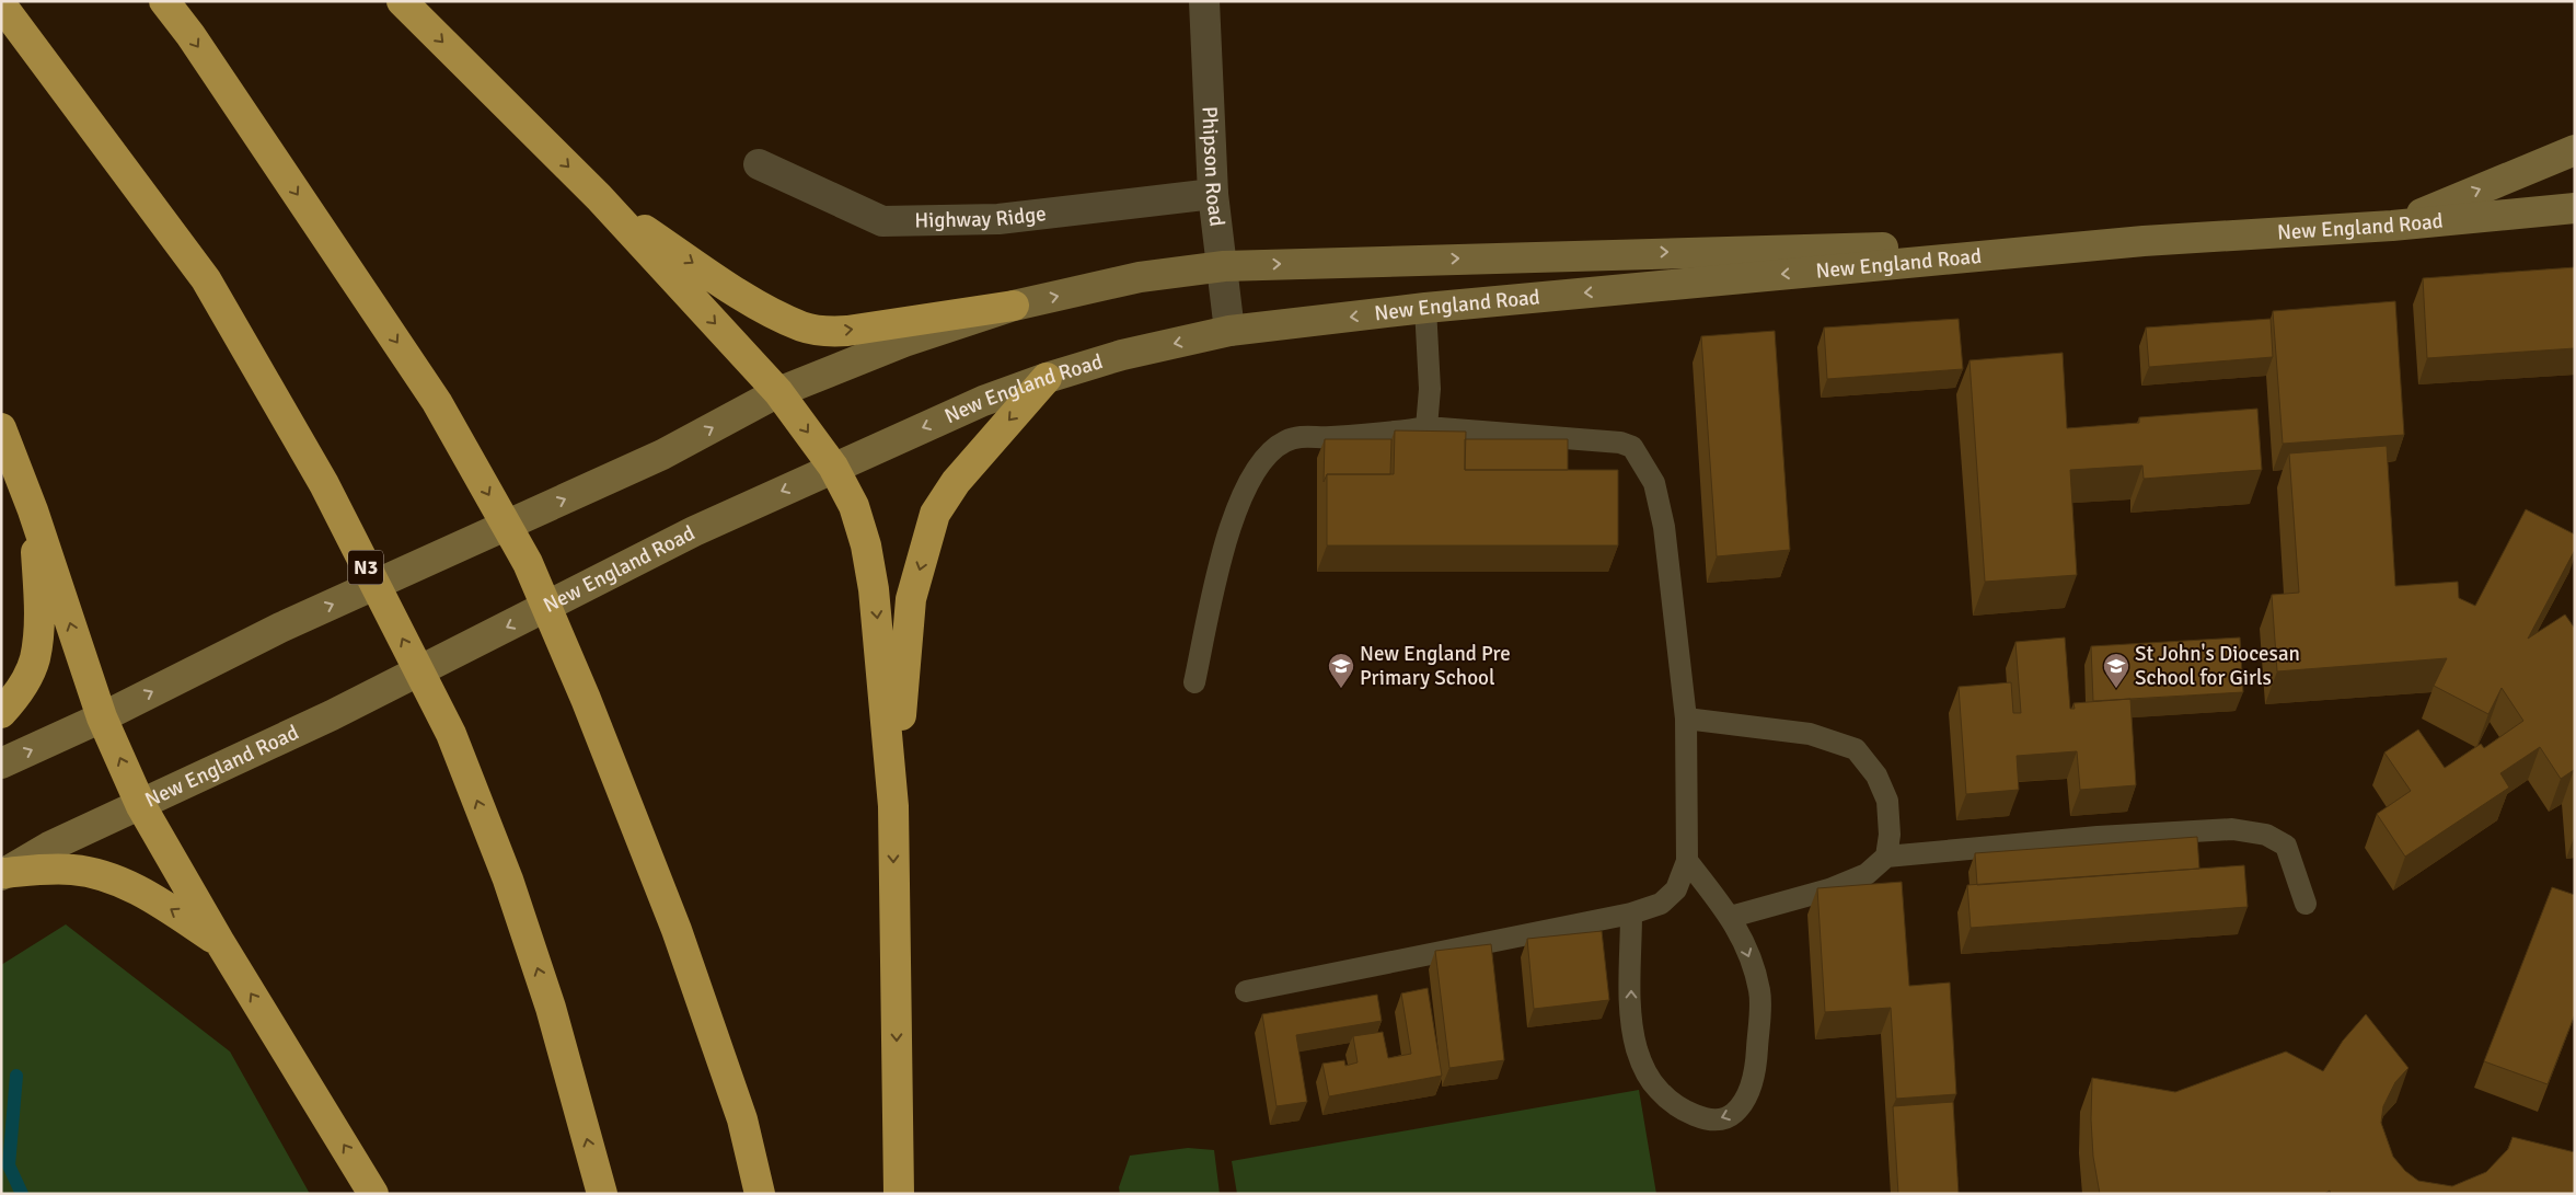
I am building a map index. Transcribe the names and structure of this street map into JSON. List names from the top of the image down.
{
  "streets": {
    "highway": ["N3"],
    "street": ["Phipson Road", "Highway Ridge", "New England Road"]
  },
  "crossings": [
    ["Phipson Road", "Highway Ridge"],
    ["Phipson Road", "New England Road"]
  ],
  "places": {
    "school or university": ["New England Pre Primary School", "St John's Diocesan School for Girls"]
  }
}
